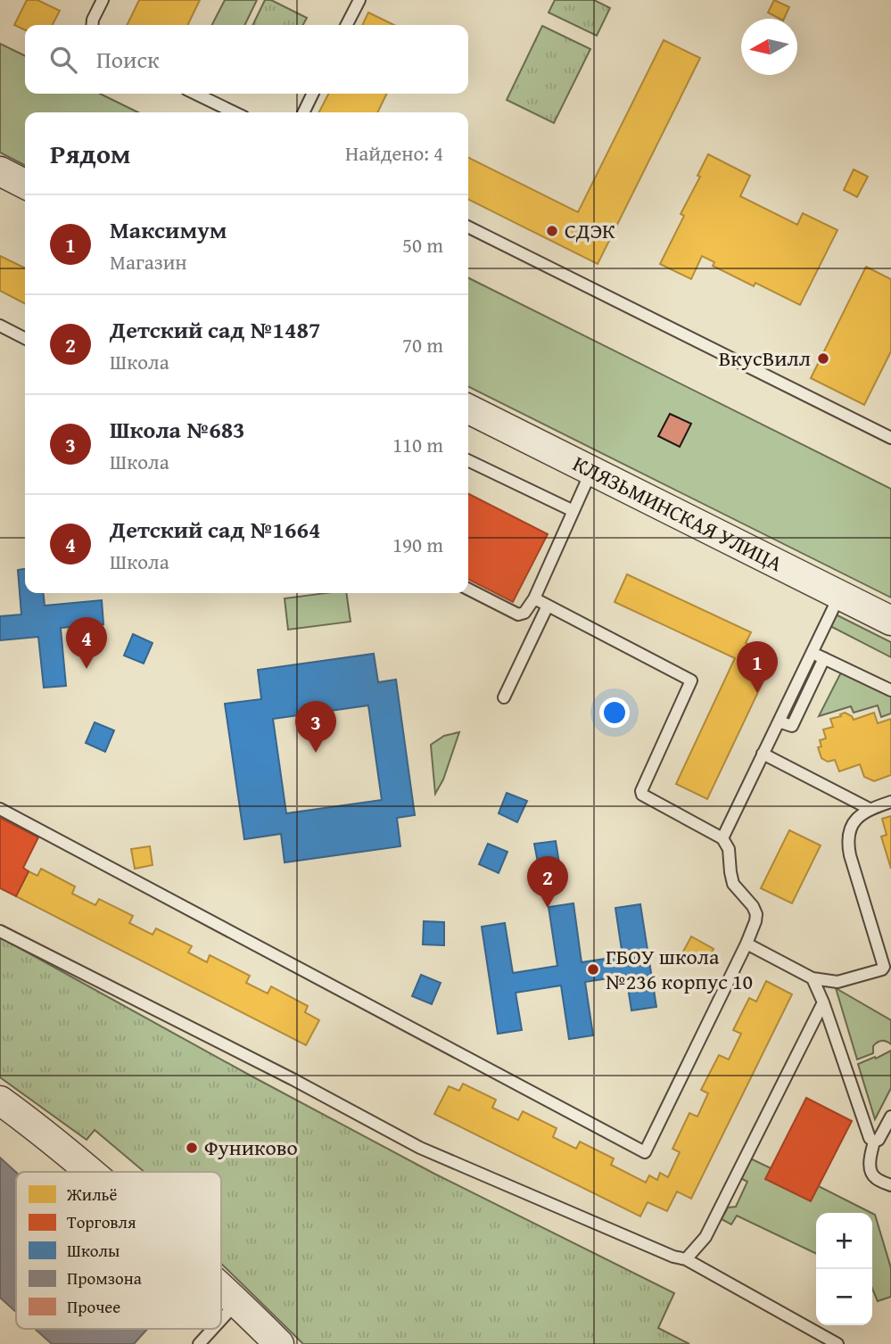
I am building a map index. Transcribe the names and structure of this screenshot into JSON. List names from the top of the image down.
{
  "streets": {
    "street": ["КЛЯЗЬМИНСКАЯ УЛИЦА"]
  },
  "places": [
    "СДЭК",
    "ВкусВилл",
    "ГБОУ школа №236 корпус 10",
    "Фуниково"
  ],
  "legend": [
    "Жильё",
    "Торговля",
    "Школы",
    "Промзона",
    "Прочее"
  ],
  "north": "left",
  "page": {
    "search": "Поиск",
    "heading": ["Рядом", "Найдено: 4"],
    "list": [
      {
        "mark": "1",
        "name": "Максимум",
        "note": "Магазин",
        "value": "50 m"
      },
      {
        "mark": "2",
        "name": "Детский сад №1487",
        "note": "Школа",
        "value": "70 m"
      },
      {
        "mark": "3",
        "name": "Школа №683",
        "note": "Школа",
        "value": "110 m"
      },
      {
        "mark": "4",
        "name": "Детский сад №1664",
        "note": "Школа",
        "value": "190 m"
      }
    ],
    "pins": [
      "4",
      "1",
      "3",
      "2"
    ],
    "map_buttons": ["+", "−"]
  }
}
